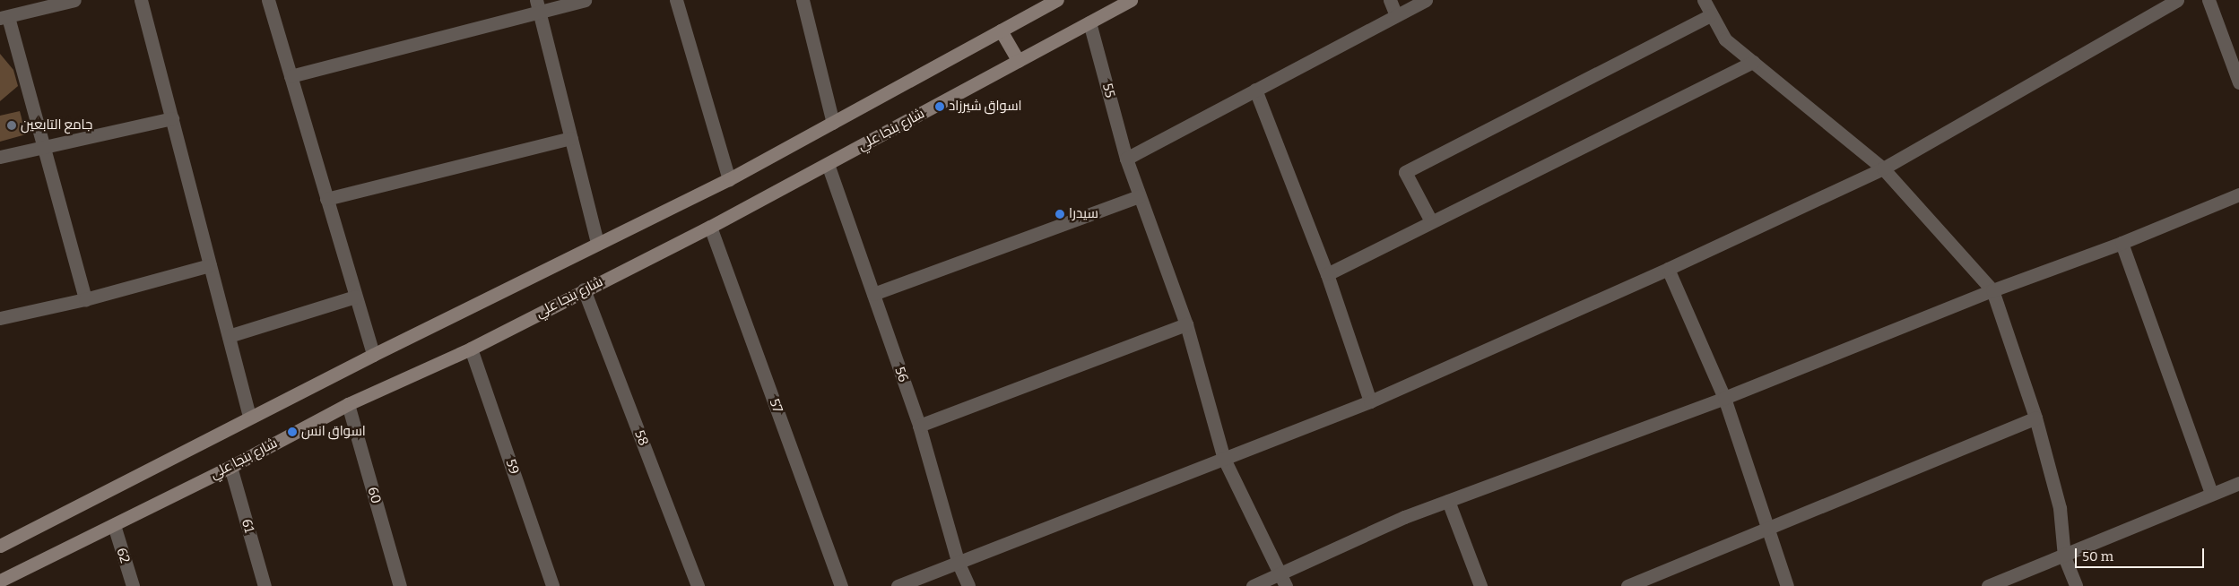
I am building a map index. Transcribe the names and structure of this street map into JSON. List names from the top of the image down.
{
  "streets": {
    "main road": ["شارع بنجا علي"],
    "street": [
      "55",
      "56",
      "57",
      "58",
      "59",
      "60",
      "61",
      "62"
    ]
  },
  "crossings": [
    ["55", "شارع بنجا علي"],
    ["شارع بنجا علي", "56"],
    ["شارع بنجا علي", "57"],
    ["شارع بنجا علي", "58"],
    ["شارع بنجا علي", "59"],
    ["شارع بنجا علي", "60"],
    ["شارع بنجا علي", "61"],
    ["شارع بنجا علي", "62"]
  ],
  "places": [
    "اسواق شيرزاد",
    "جامع التابعين",
    "سيدرا",
    "اسواق انس"
  ],
  "scale_bar": "50 m"
}
